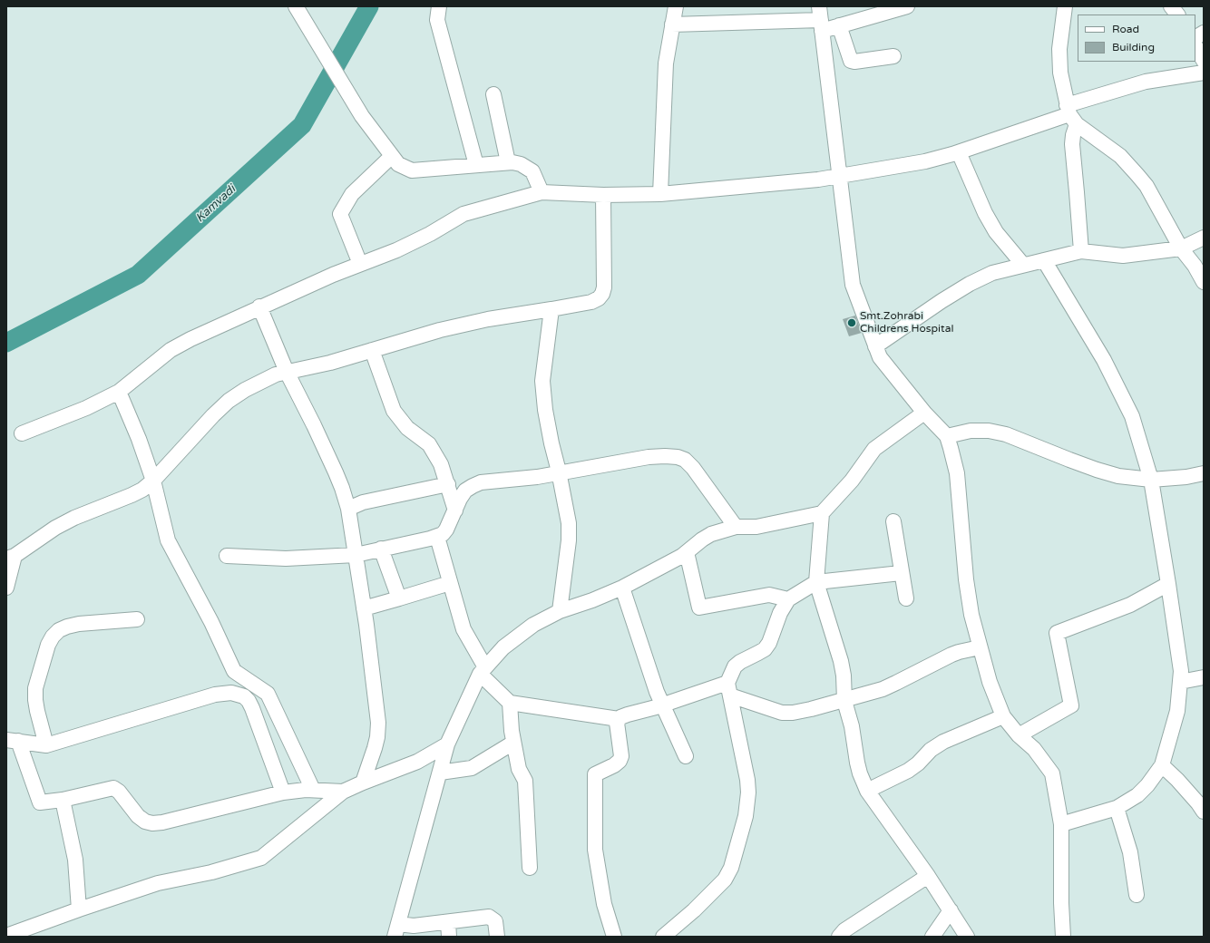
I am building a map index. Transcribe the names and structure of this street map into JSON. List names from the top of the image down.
{
  "water": ["Kamvadi"],
  "places": ["Smt.Zohrabi Childrens Hospital"],
  "legend": ["Road", "Building"]
}
